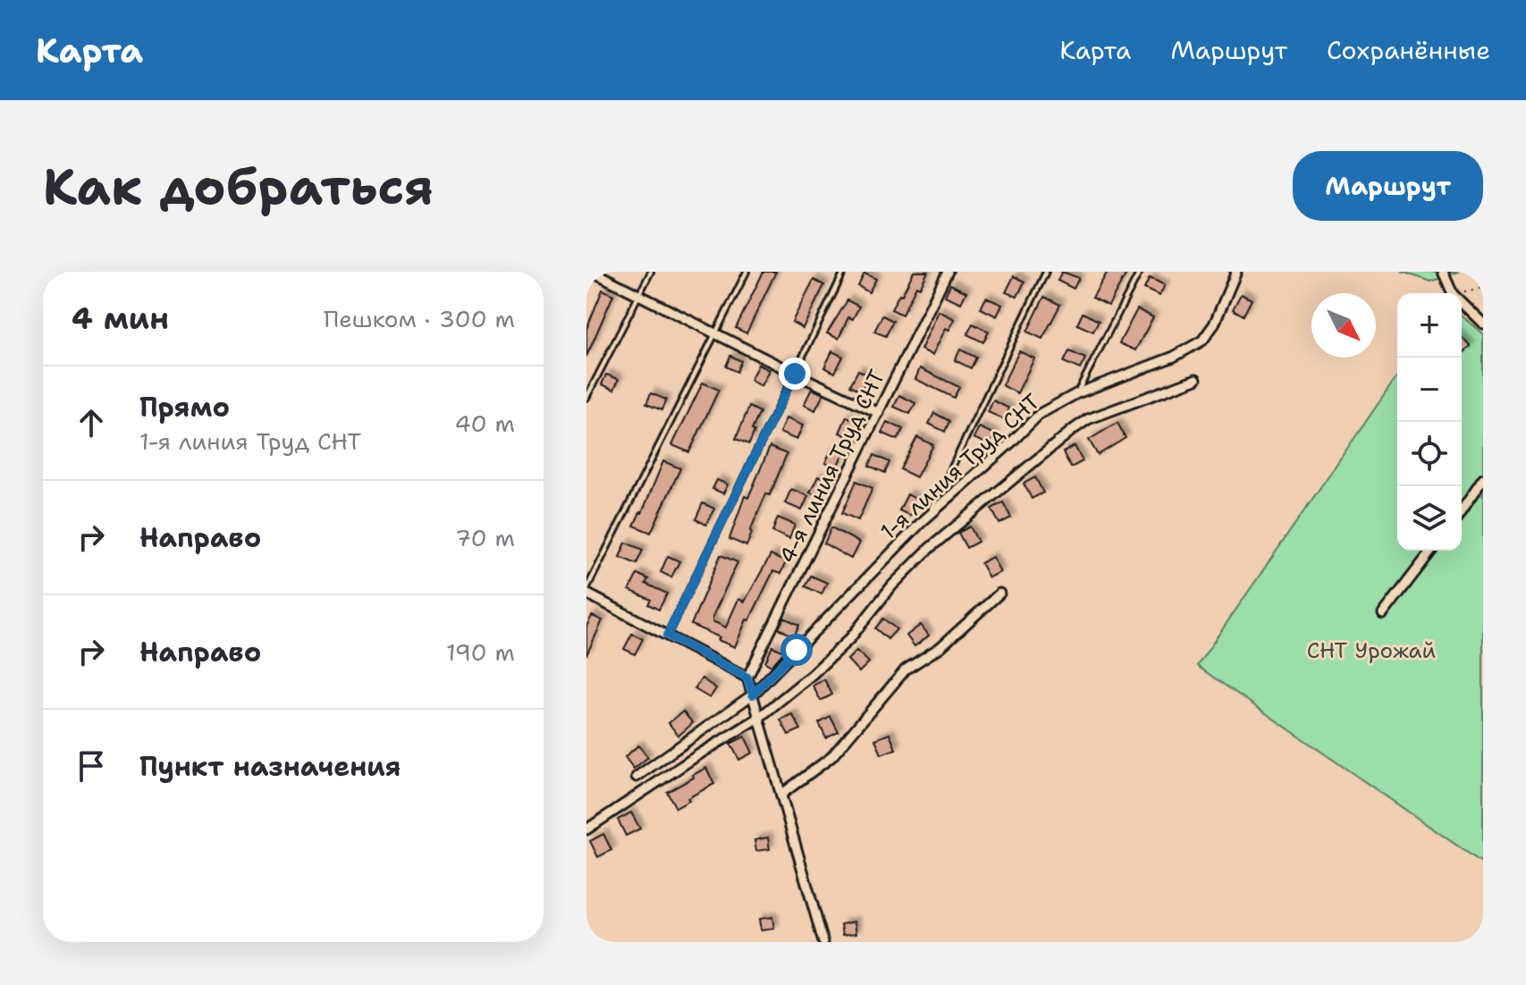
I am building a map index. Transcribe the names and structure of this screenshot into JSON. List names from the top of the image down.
{
  "streets": {
    "street": ["4-я линия Труд СНТ", "1-я линия Труд СНТ"]
  },
  "parks": ["СНТ Урожай"],
  "north": "bottom right",
  "page": {
    "header": "Карта",
    "nav": ["Карта", "Маршрут", "Сохранённые"],
    "buttons": "Маршрут",
    "title": "Как добраться",
    "heading": ["4 мин", "Пешком · 300 m"],
    "map_buttons": ["+", "−"],
    "list": [
      ["Прямо", "1-я линия Труд СНТ", "40 m"],
      ["Направо", "70 m"],
      ["Направо", "190 m"],
      "Пункт назначения"
    ]
  }
}
